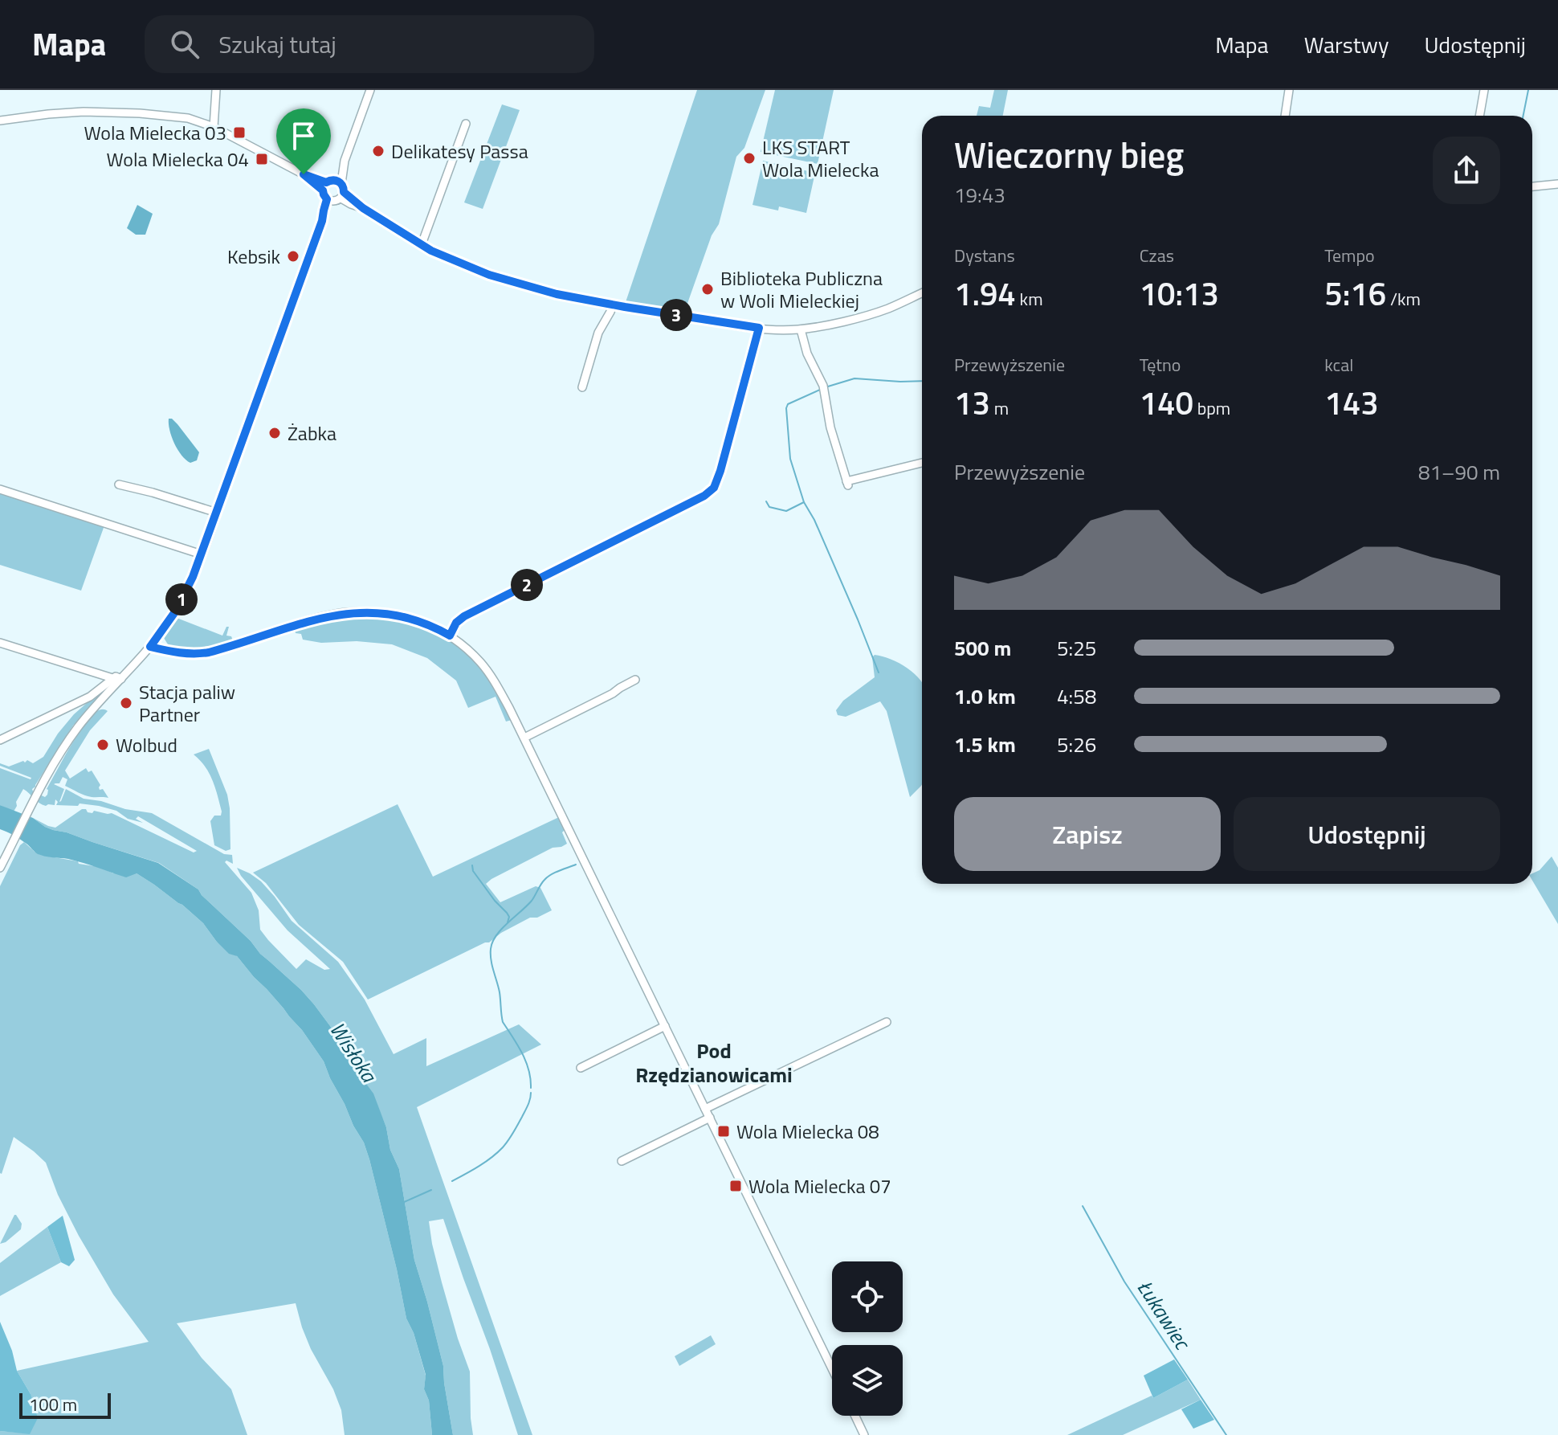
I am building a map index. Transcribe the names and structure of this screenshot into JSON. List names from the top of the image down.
{
  "districts": ["Pod Rzędzianowicami"],
  "water": ["Wisłoka", "Łukawiec"],
  "places": {
    "transit": [
      "Wola Mielecka 03",
      "Wola Mielecka 04",
      "Wola Mielecka 08",
      "Wola Mielecka 07"
    ],
    "other": [
      "Delikatesy Passa",
      "LKS START Wola Mielecka",
      "Kebsik",
      "Biblioteka Publiczna w Woli Mieleckiej",
      "Żabka",
      "Stacja paliw Partner",
      "Wolbud"
    ]
  },
  "scale_bar": "100 m",
  "page": {
    "header": "Mapa",
    "search": "Szukaj tutaj",
    "nav": ["Mapa", "Warstwy", "Udostępnij"],
    "heading": ["Wieczorny bieg", "19:43"],
    "stats": [
      ["Dystans", "1.94 km"],
      ["Czas", "10:13"],
      ["Tempo", "5:16 /km"],
      ["Przewyższenie", "13 m"],
      ["Tętno", "140 bpm"],
      ["kcal", "143"]
    ],
    "pins": ["3", "2", "1"],
    "chart": ["Przewyższenie", "81–90 m"],
    "list": [
      {
        "name": "500 m",
        "note": "5:25"
      },
      {
        "name": "1.0 km",
        "note": "4:58"
      },
      {
        "name": "1.5 km",
        "note": "5:26"
      }
    ],
    "buttons": ["Zapisz", "Udostępnij"],
    "scale": "100 m"
  }
}
